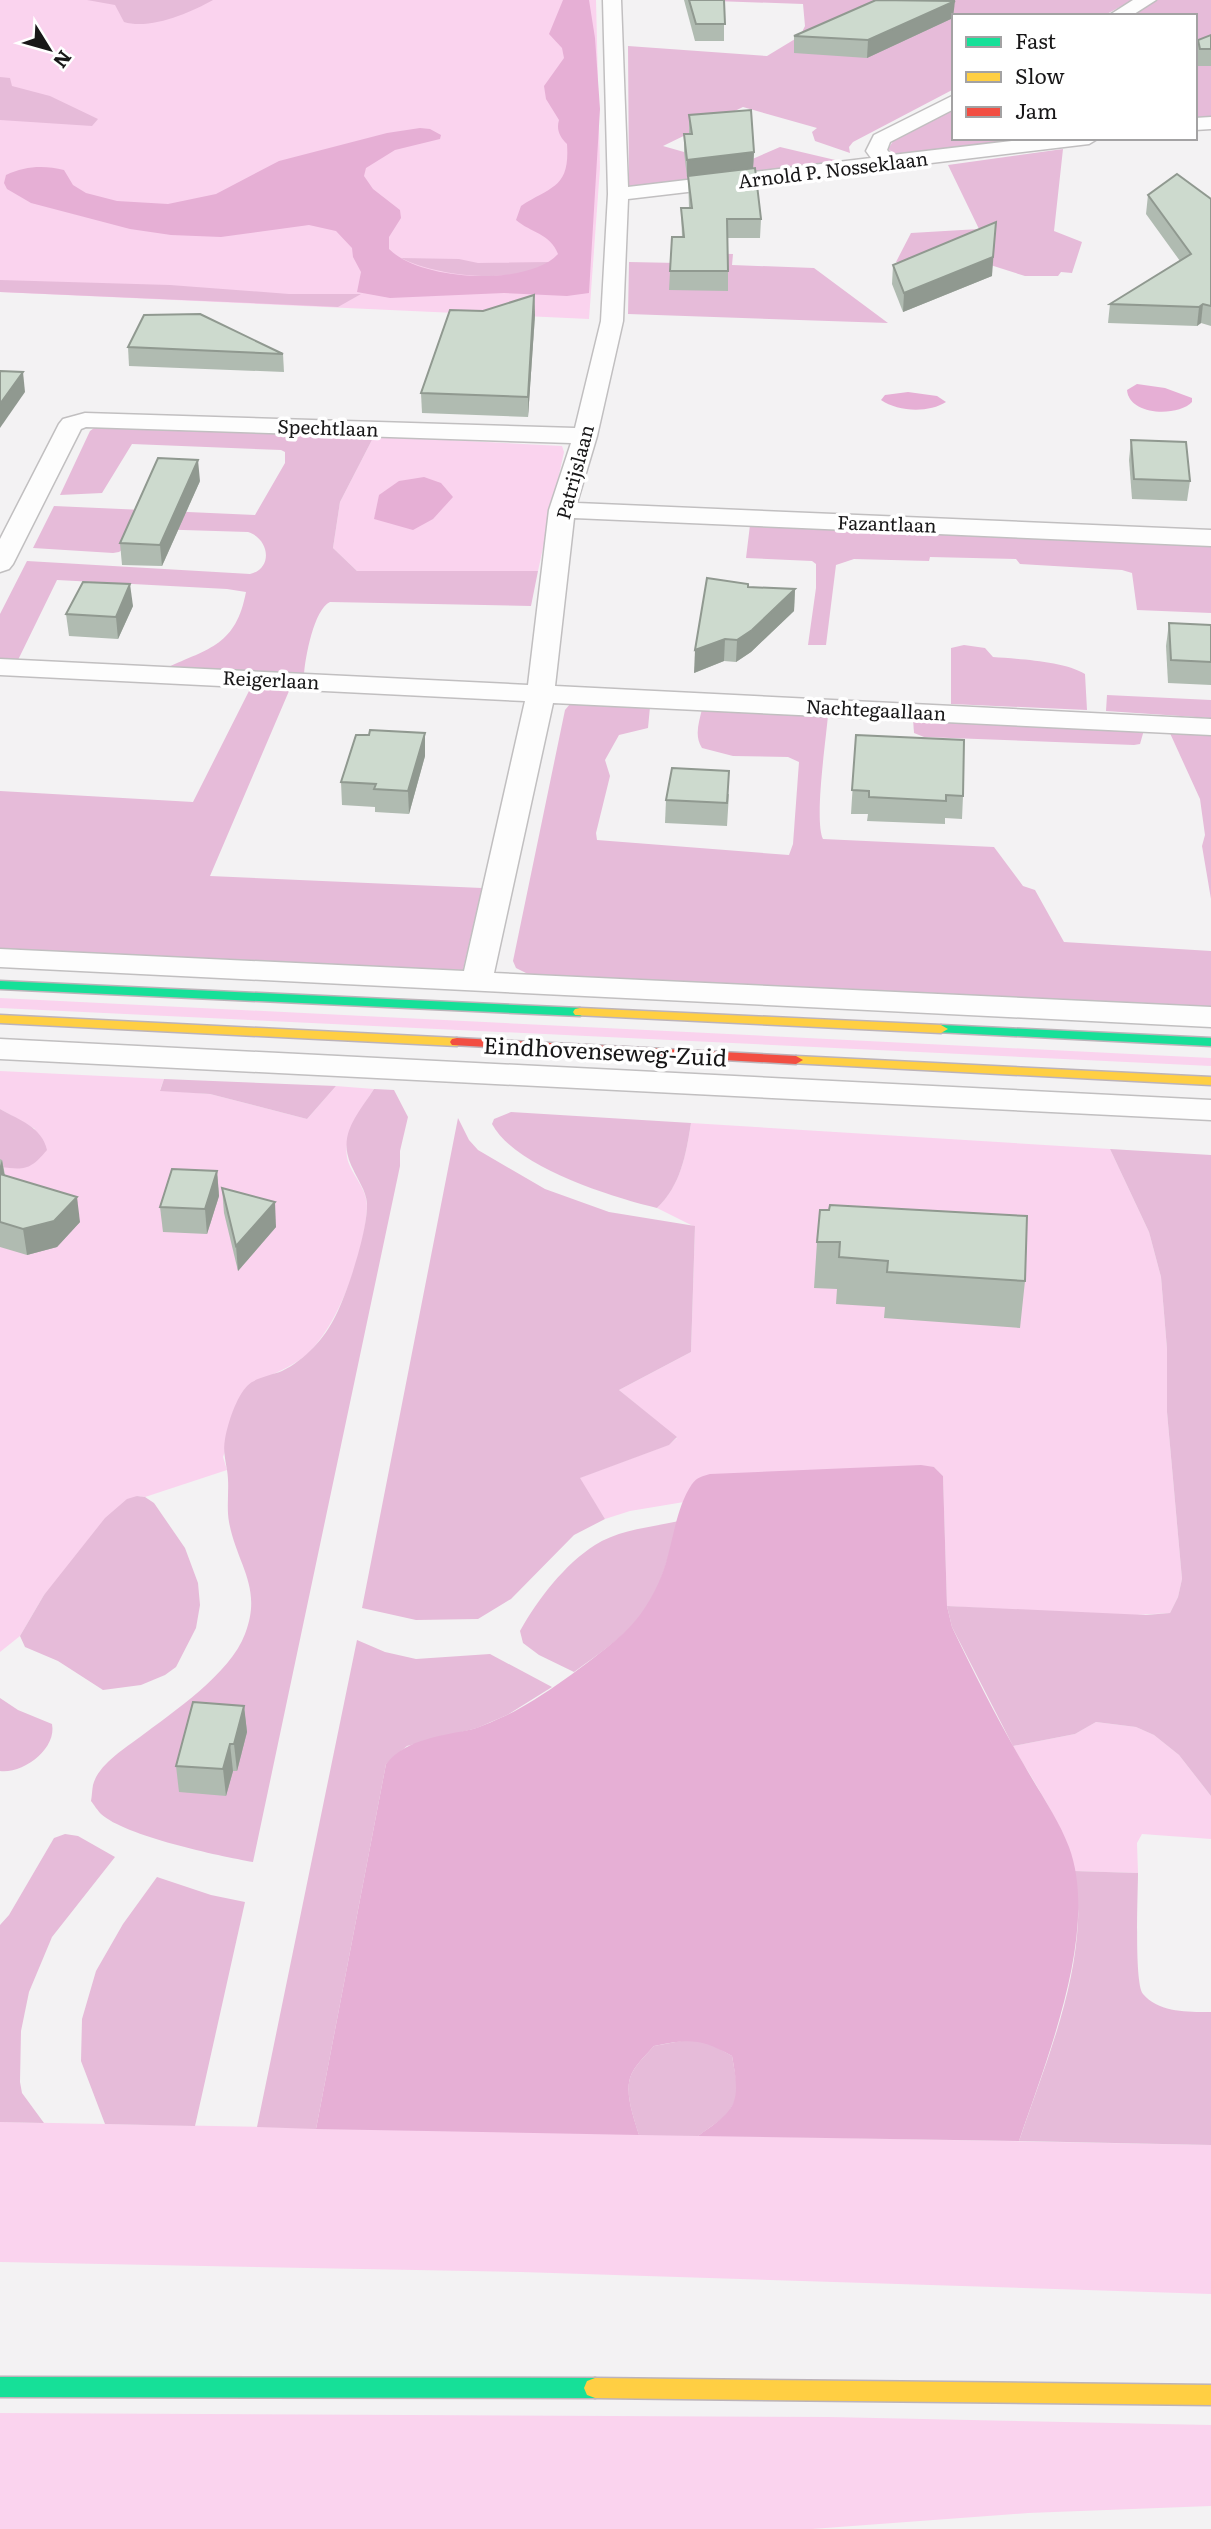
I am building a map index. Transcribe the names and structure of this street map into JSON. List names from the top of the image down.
{
  "streets": {
    "main road": ["Eindhovenseweg-Zuid"],
    "street": [
      "Arnold P. Nosseklaan",
      "Spechtlaan",
      "Patrijslaan",
      "Fazantlaan",
      "Reigerlaan",
      "Nachtegaallaan"
    ]
  },
  "crossings": [
    ["Arnold P. Nosseklaan", "Patrijslaan"],
    ["Spechtlaan", "Patrijslaan"],
    ["Patrijslaan", "Fazantlaan"],
    ["Patrijslaan", "Reigerlaan"],
    ["Patrijslaan", "Nachtegaallaan"],
    ["Reigerlaan", "Nachtegaallaan"]
  ],
  "legend": ["Fast", "Slow", "Jam"],
  "north": "bottom right"
}
